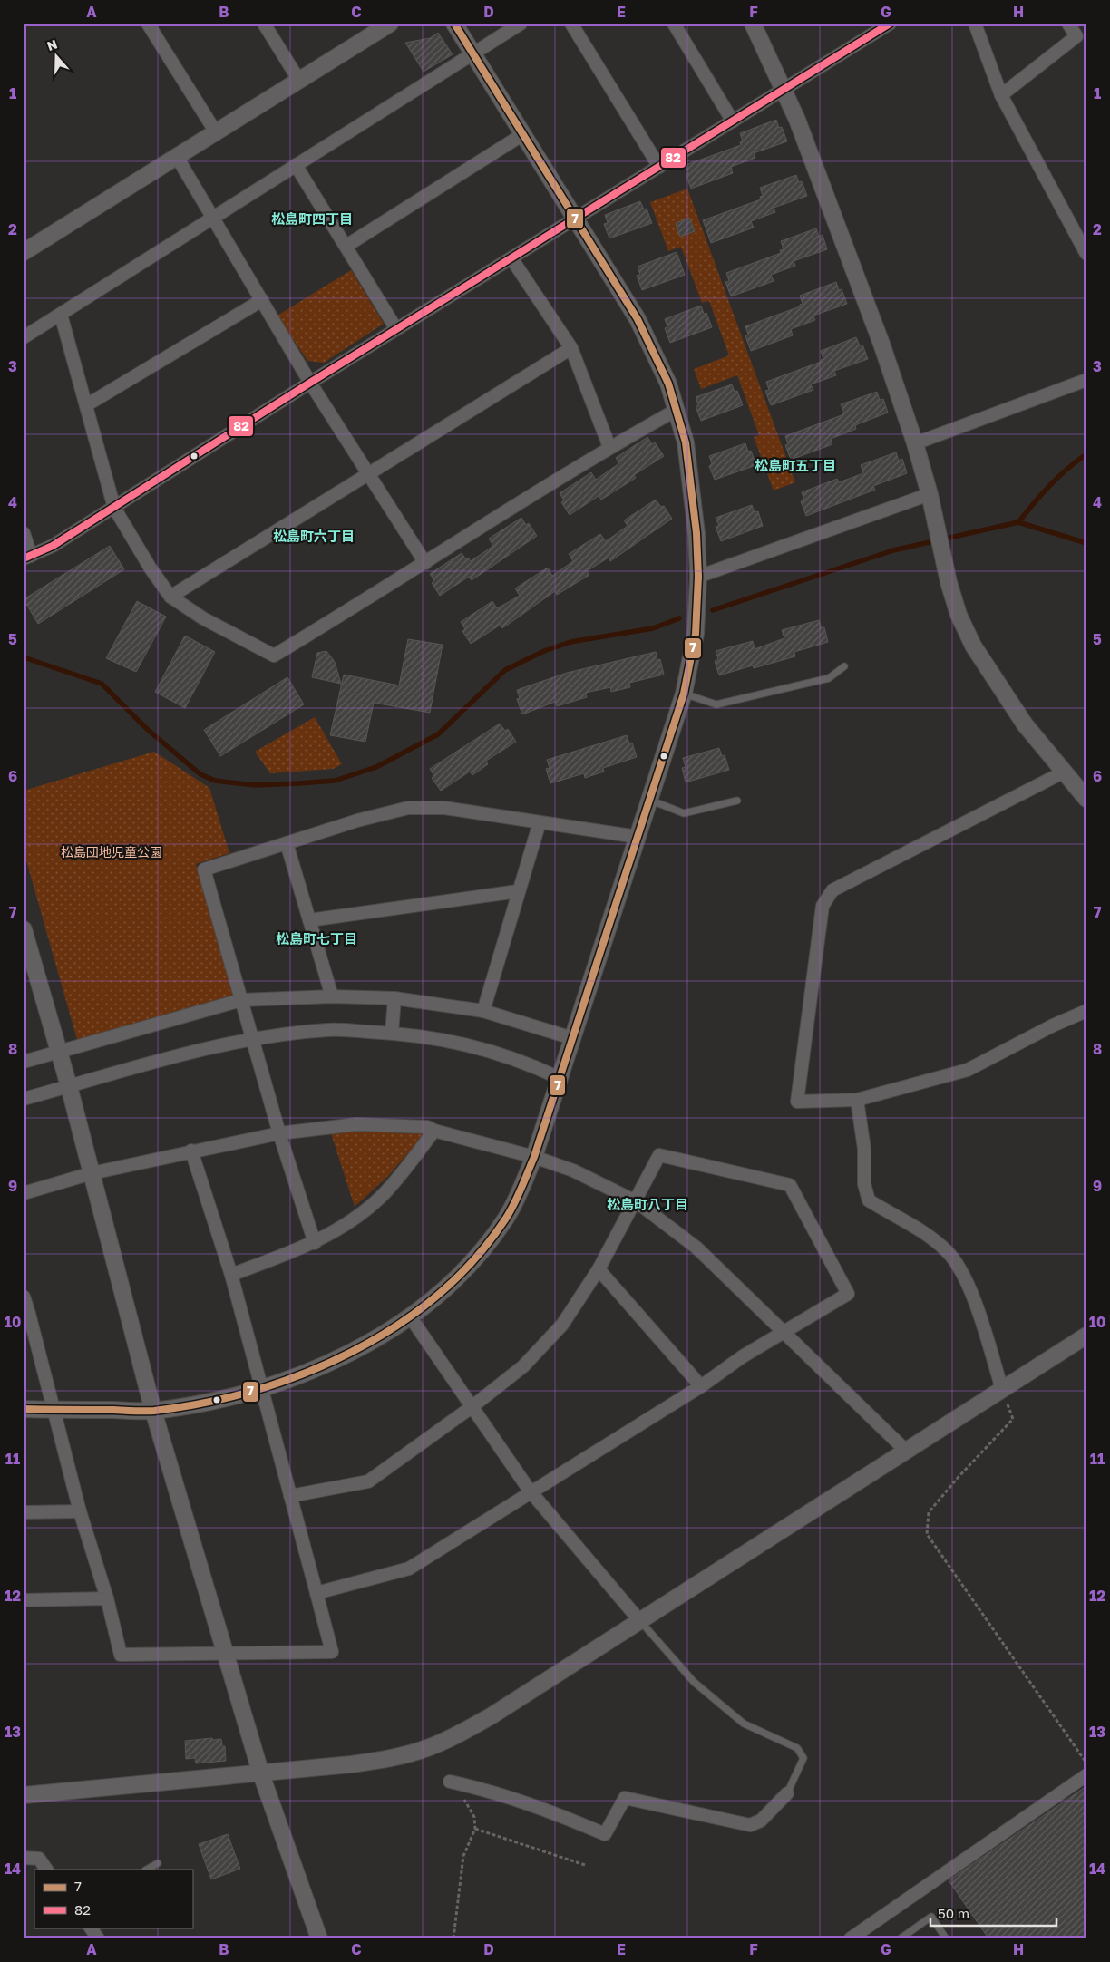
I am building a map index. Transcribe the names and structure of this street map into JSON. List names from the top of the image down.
{
  "districts": [
    "松島町四丁目",
    "松島町五丁目",
    "松島町六丁目",
    "松島町七丁目",
    "松島町八丁目"
  ],
  "parks": ["松島団地児童公園"],
  "lines": ["transit line 7", "transit line 82"],
  "legend": ["7", "82"],
  "scale_bar": "50 m",
  "north": "top",
  "grid": {
    "columns": [
      "A",
      "B",
      "C",
      "D",
      "E",
      "F",
      "G",
      "H"
    ],
    "rows": [
      "1",
      "2",
      "3",
      "4",
      "5",
      "6",
      "7",
      "8",
      "9",
      "10",
      "11",
      "12",
      "13",
      "14"
    ]
  }
}
